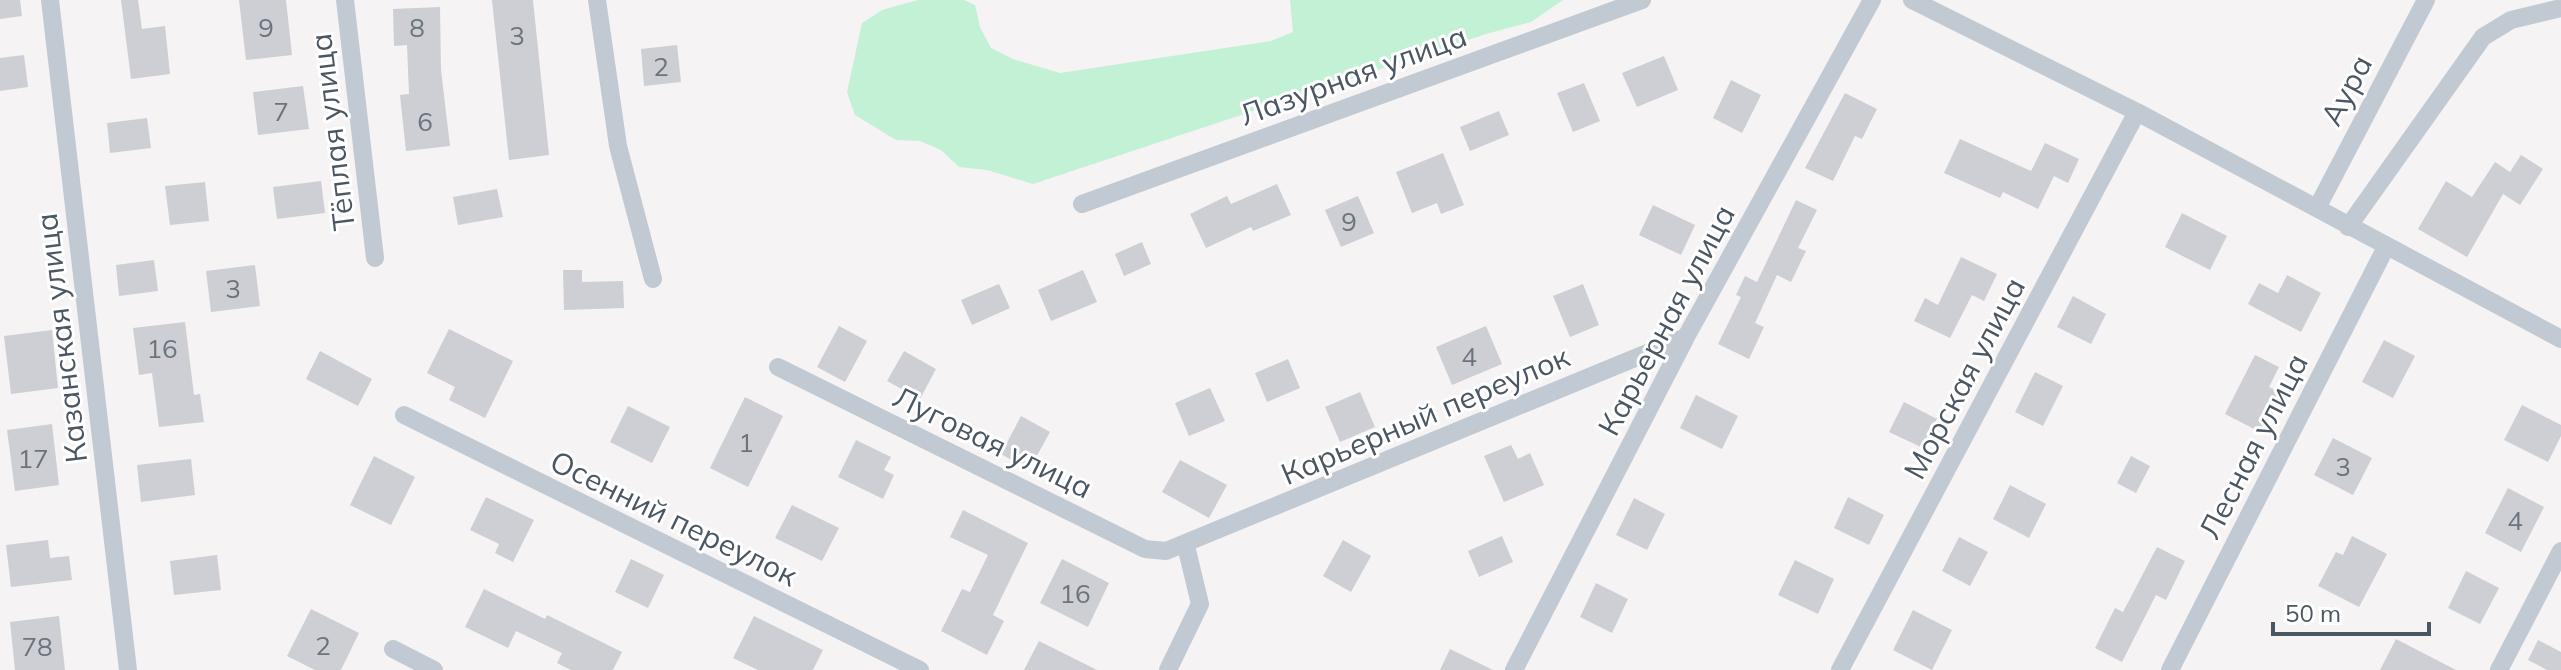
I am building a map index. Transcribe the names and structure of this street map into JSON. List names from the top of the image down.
{
  "streets": {
    "street": [
      "Лазурная улица",
      "Аура",
      "Тёплая улица",
      "Карьерная улица",
      "Казанская улица",
      "Морская улица",
      "Карьерный переулок",
      "Луговая улица",
      "Лесная улица",
      "Осенний переулок"
    ]
  },
  "crossings": [
    ["Карьерная улица", "Карьерный переулок"],
    ["Карьерный переулок", "Луговая улица"]
  ],
  "house_numbers": [
    "9",
    "8",
    "3",
    "2",
    "7",
    "6",
    "9",
    "3",
    "16",
    "4",
    "1",
    "17",
    "3",
    "4",
    "16",
    "2",
    "78"
  ],
  "scale_bar": "50 m"
}
